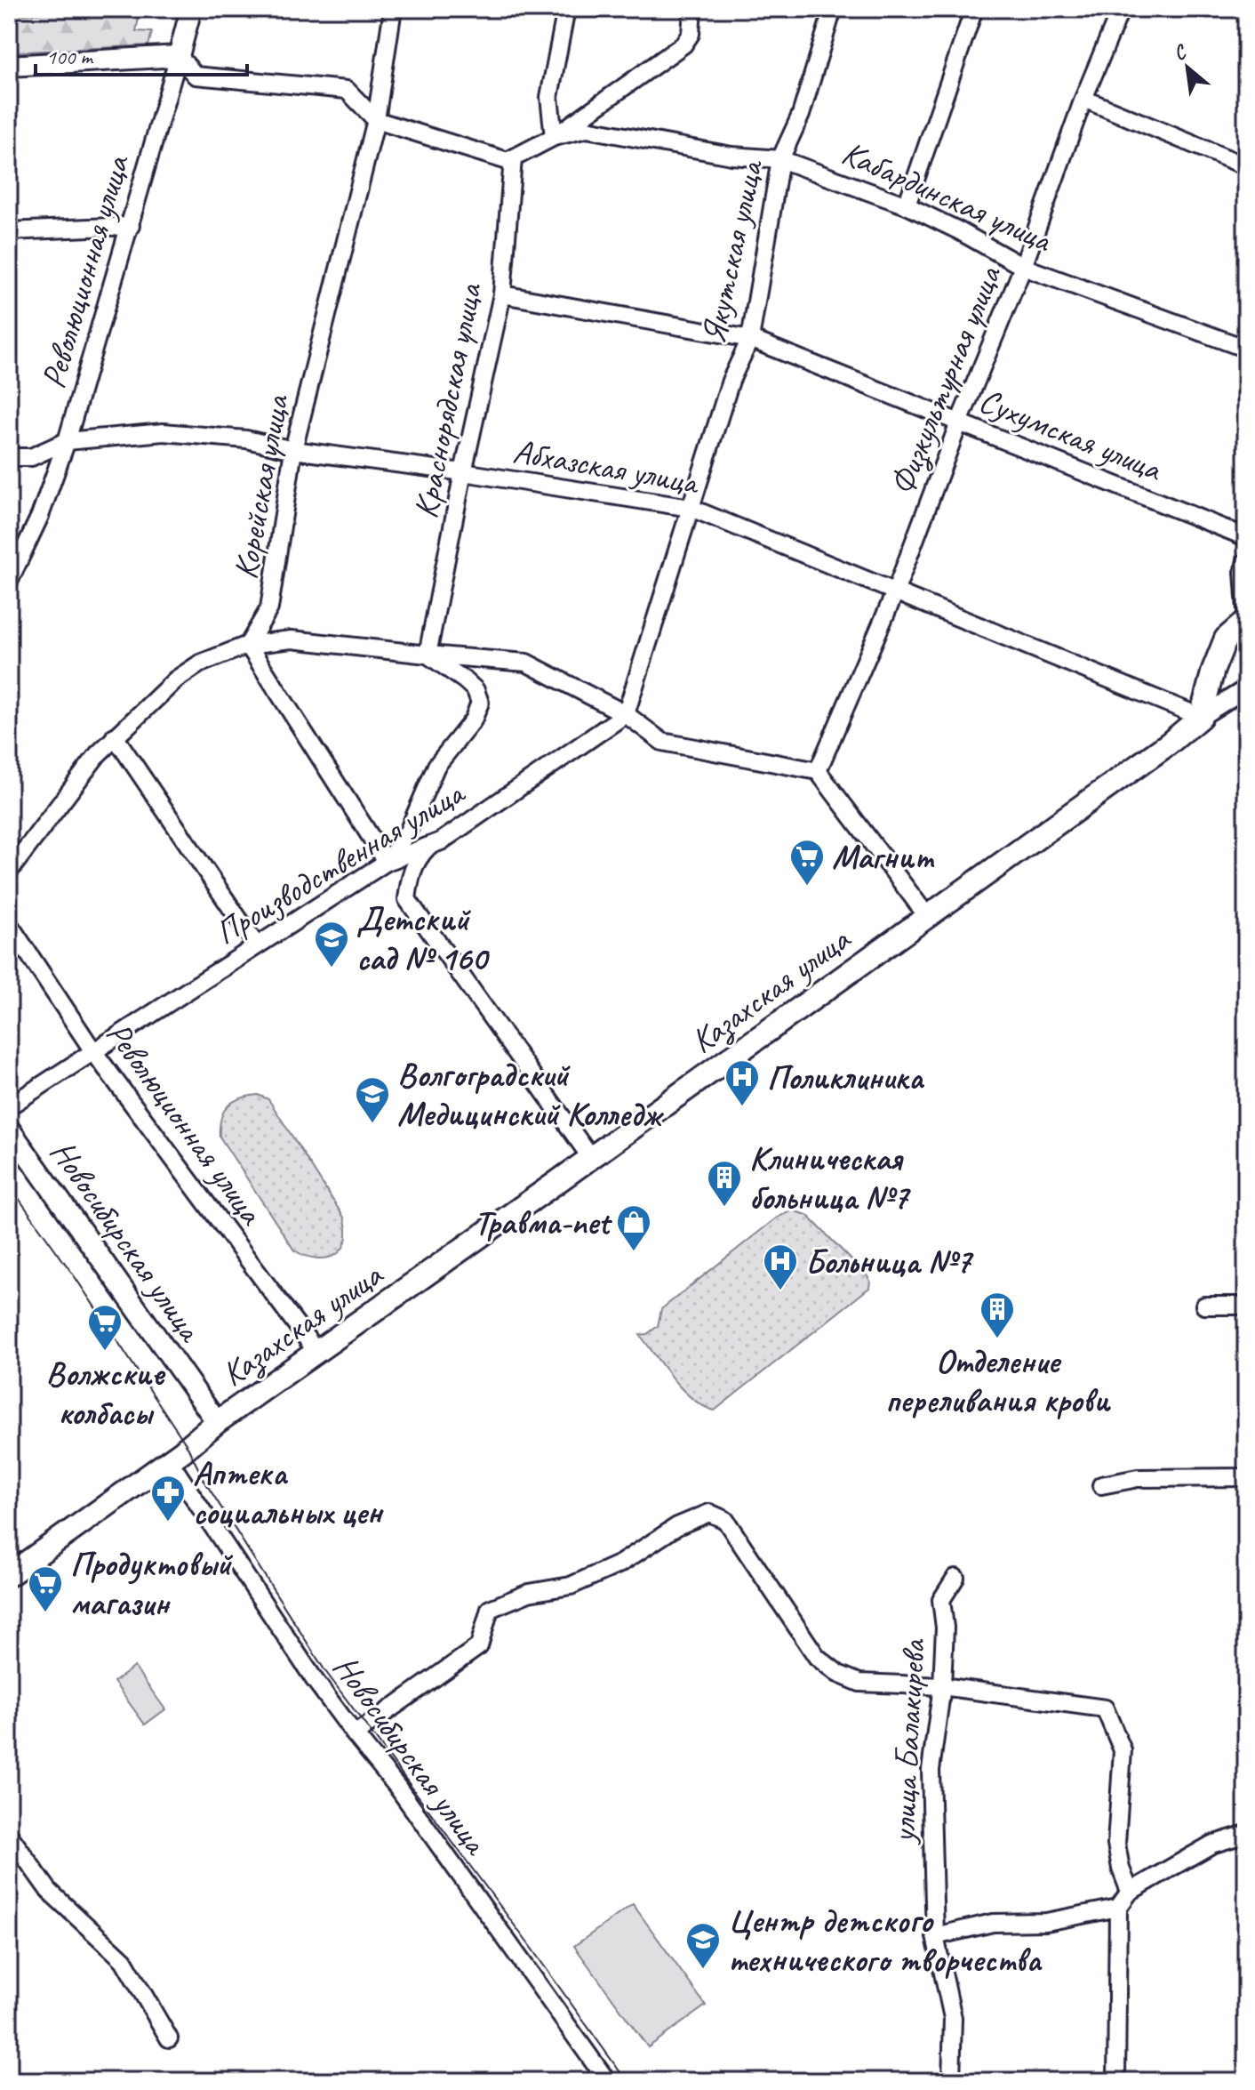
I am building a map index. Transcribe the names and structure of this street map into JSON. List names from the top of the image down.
{
  "streets": {
    "main road": ["Казахская улица"],
    "street": [
      "Кабардинская улица",
      "Якутская улица",
      "Революционная улица",
      "Физкультурная улица",
      "Краснорядская улица",
      "Сухумская улица",
      "Абхазская улица",
      "Корейская улица",
      "Производственная улица",
      "Новосибирская улица",
      "улица Балакирева"
    ]
  },
  "crossings": [
    ["Кабардинская улица", "Якутская улица"],
    ["Кабардинская улица", "Физкультурная улица"],
    ["Кабардинская улица", "Краснорядская улица"],
    ["Якутская улица", "Сухумская улица"],
    ["Якутская улица", "Абхазская улица"],
    ["Якутская улица", "Производственная улица"],
    ["Революционная улица", "Абхазская улица"],
    ["Революционная улица", "Производственная улица"],
    ["Революционная улица", "Казахская улица"],
    ["Физкультурная улица", "Сухумская улица"],
    ["Физкультурная улица", "Абхазская улица"],
    ["Краснорядская улица", "Сухумская улица"],
    ["Краснорядская улица", "Абхазская улица"],
    ["Абхазская улица", "Корейская улица"],
    ["Абхазская улица", "Казахская улица"],
    ["Казахская улица", "Новосибирская улица"]
  ],
  "places": {
    "supermarket": ["Магнит", "Волжские колбасы", "Продуктовый магазин"],
    "school or university": ["Детский сад № 160", "Волгоградский Медицинский Колледж", "Центр детского технического творчества"],
    "hospital": ["Поликлиника", "Больница №7"],
    "building": ["Клиническая больница №7", "Отделение переливания крови"],
    "shop": ["Травма-net"],
    "pharmacy": ["Аптека социальных цен"]
  },
  "scale_bar": "100 m",
  "north": "top left"
}
